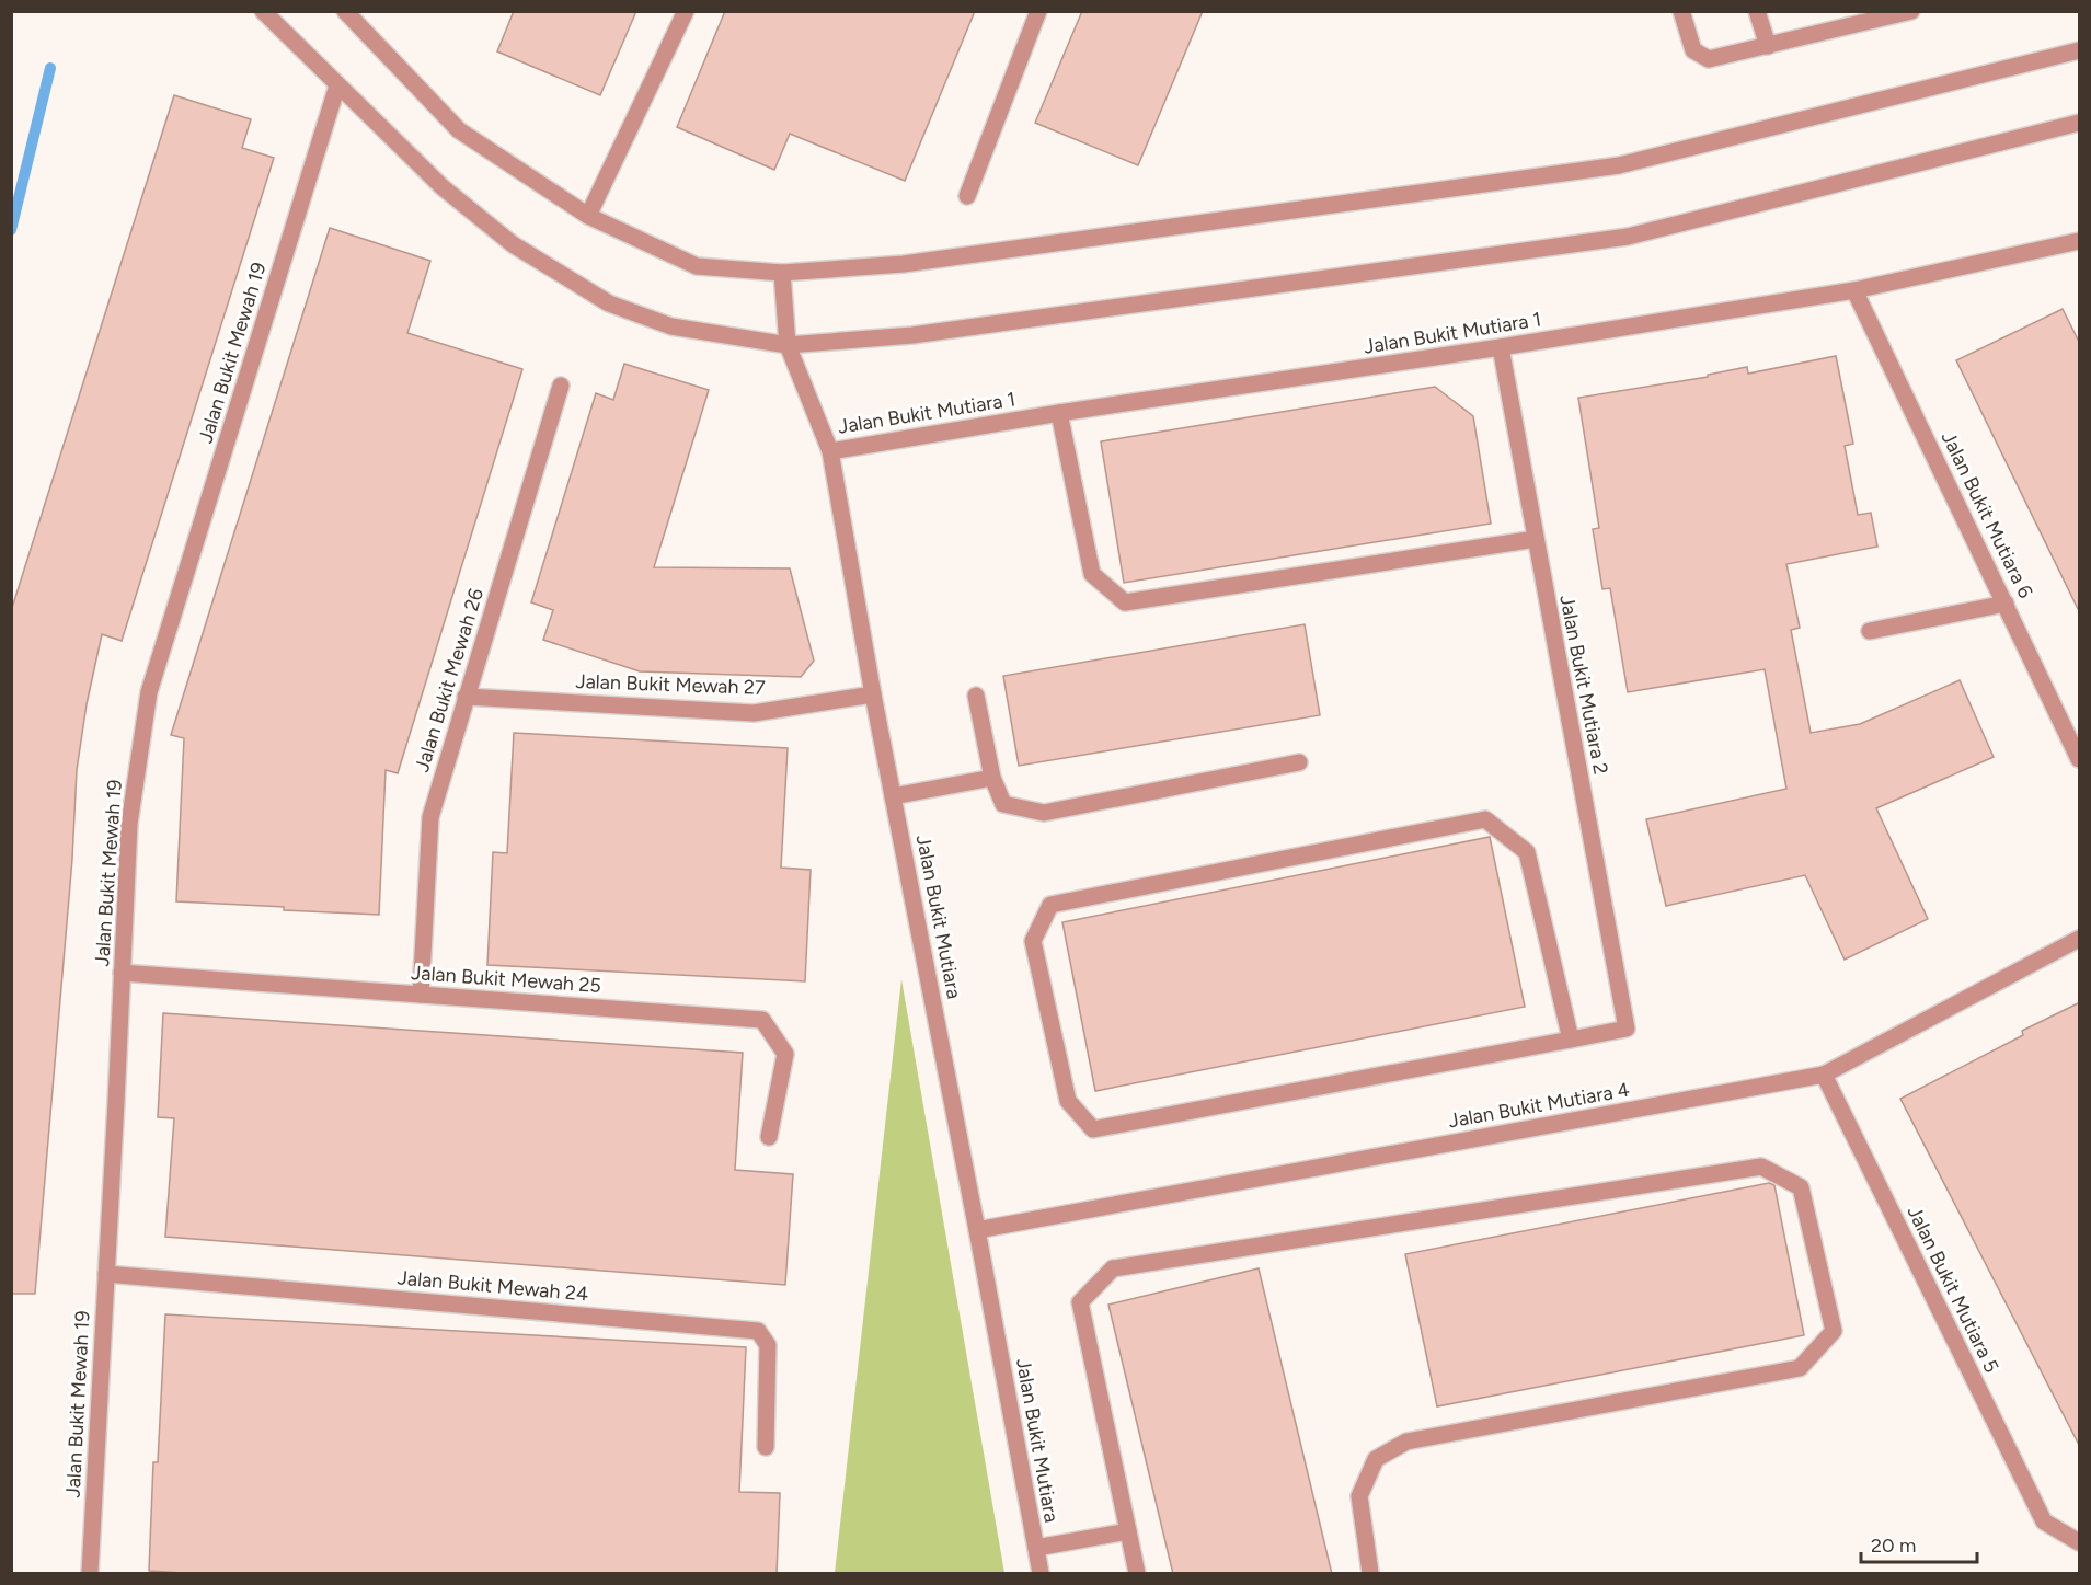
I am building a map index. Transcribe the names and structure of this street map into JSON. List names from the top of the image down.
{
  "streets": {
    "street": [
      "Jalan Bukit Mutiara 1",
      "Jalan Bukit Mewah 19",
      "Jalan Bukit Mutiara 6",
      "Jalan Bukit Mewah 26",
      "Jalan Bukit Mewah 27",
      "Jalan Bukit Mutiara 2",
      "Jalan Bukit Mutiara",
      "Jalan Bukit Mewah 25",
      "Jalan Bukit Mutiara 4",
      "Jalan Bukit Mewah 24",
      "Jalan Bukit Mutiara 5"
    ]
  },
  "crossings": [
    ["Jalan Bukit Mutiara 1", "Jalan Bukit Mutiara 6"],
    ["Jalan Bukit Mutiara 1", "Jalan Bukit Mutiara 2"],
    ["Jalan Bukit Mutiara 1", "Jalan Bukit Mutiara"],
    ["Jalan Bukit Mewah 19", "Jalan Bukit Mewah 25"],
    ["Jalan Bukit Mewah 19", "Jalan Bukit Mewah 24"],
    ["Jalan Bukit Mewah 26", "Jalan Bukit Mewah 27"],
    ["Jalan Bukit Mewah 26", "Jalan Bukit Mewah 25"],
    ["Jalan Bukit Mewah 27", "Jalan Bukit Mutiara"],
    ["Jalan Bukit Mutiara", "Jalan Bukit Mutiara 4"],
    ["Jalan Bukit Mutiara 4", "Jalan Bukit Mutiara 5"]
  ],
  "scale_bar": "20 m"
}
